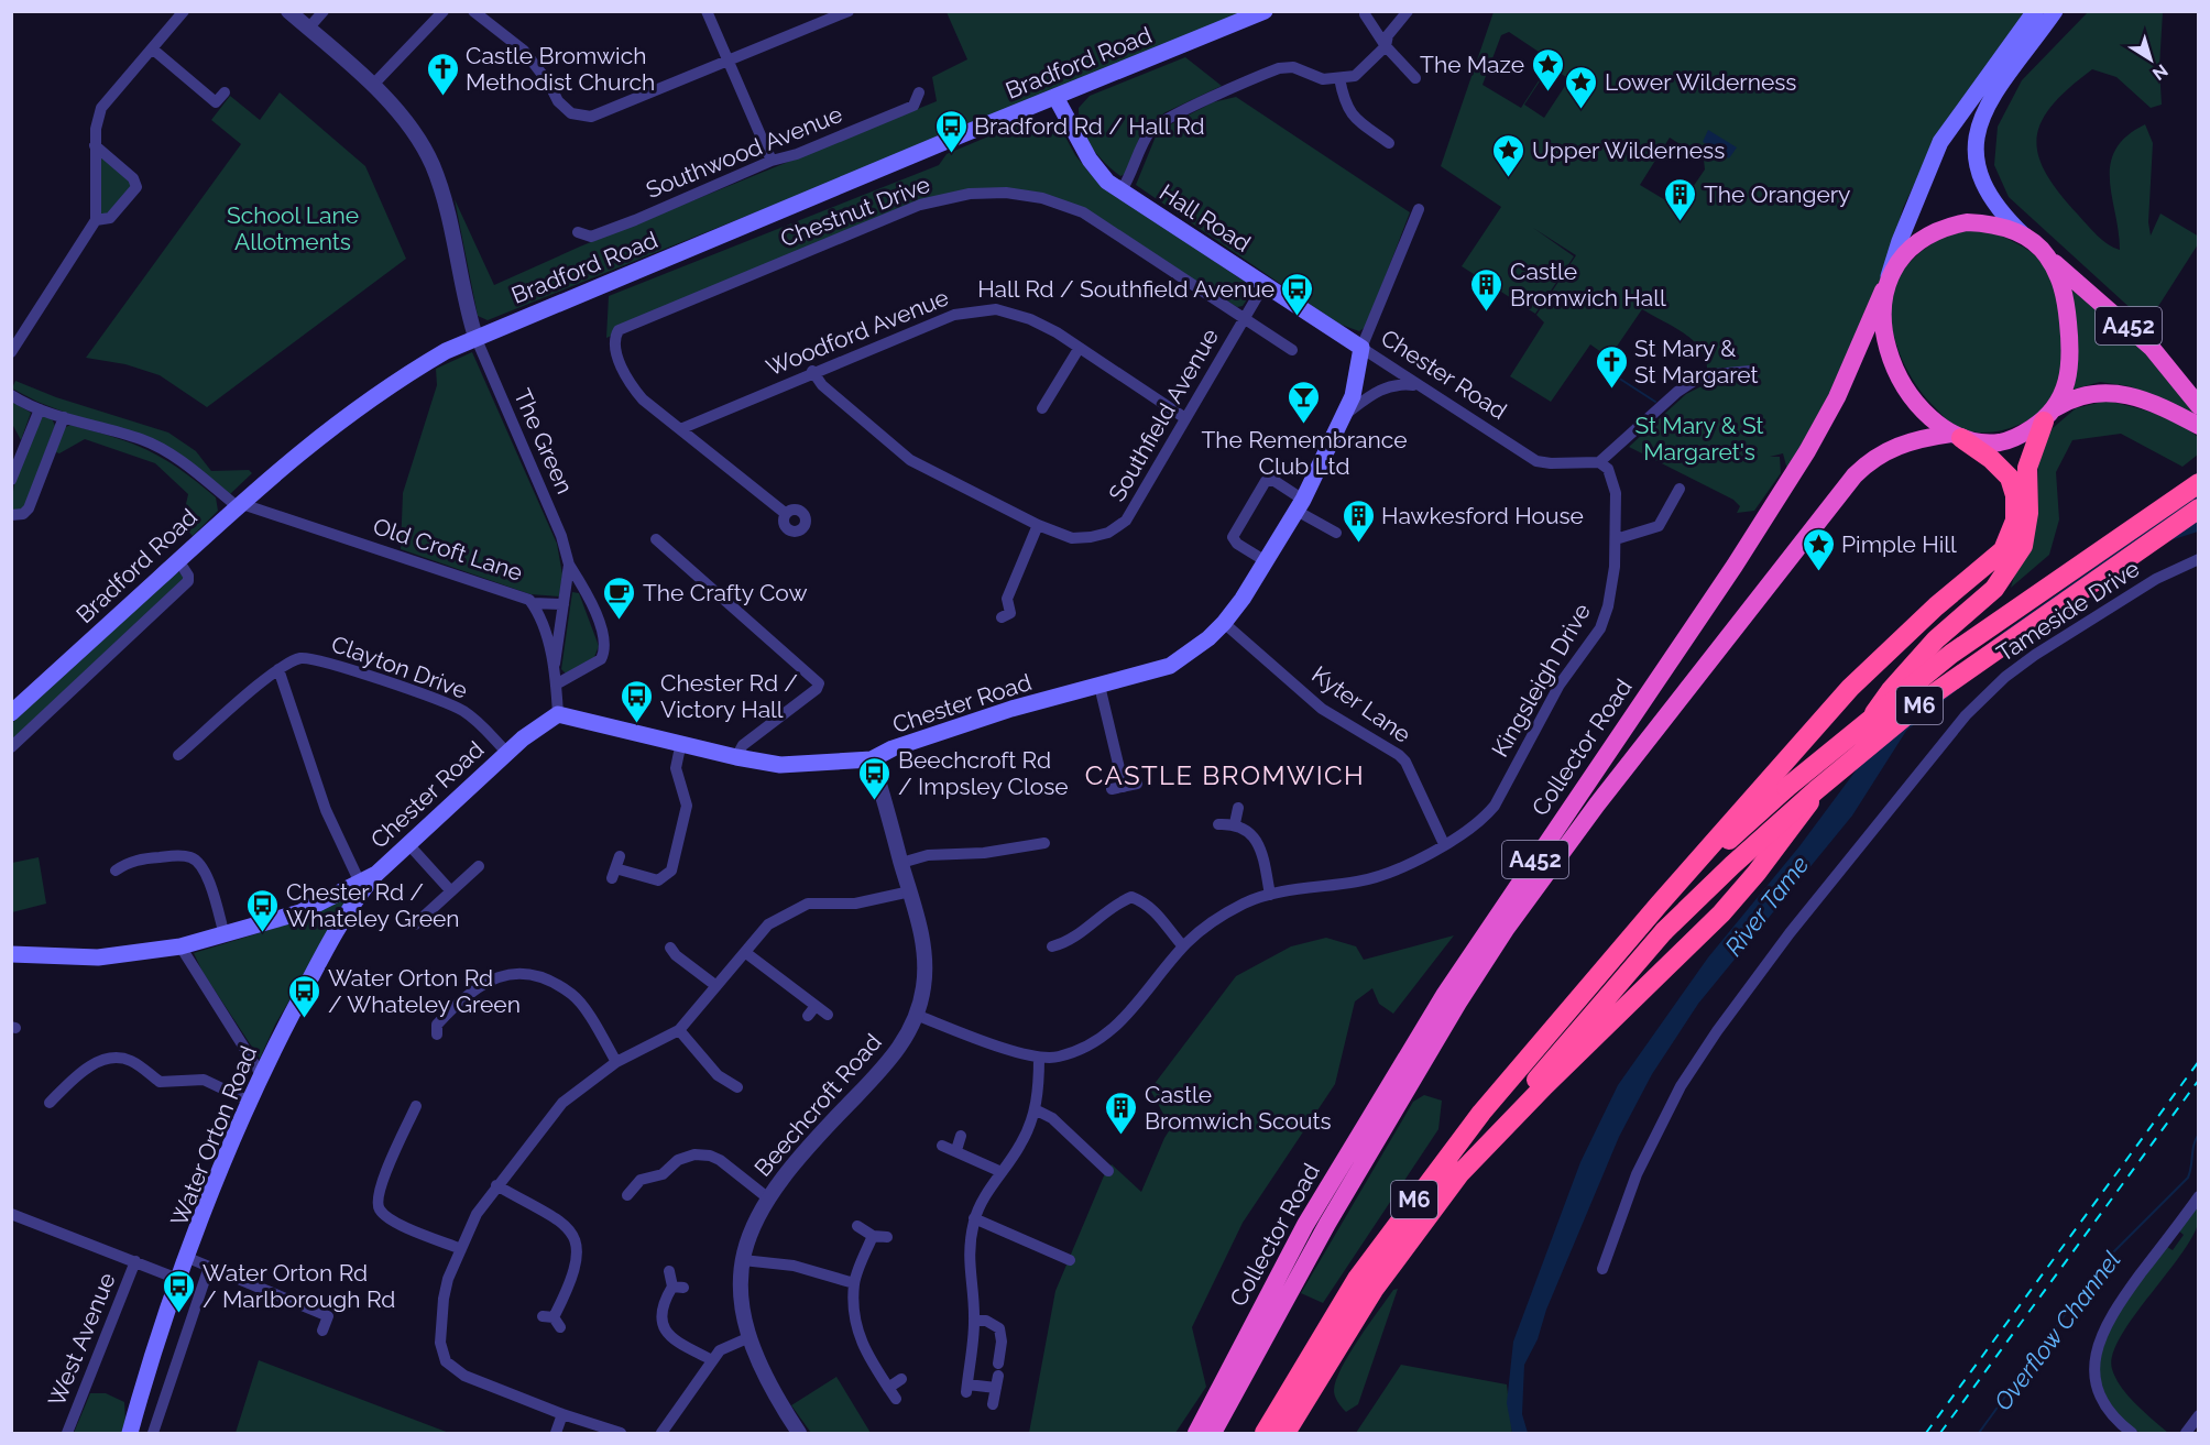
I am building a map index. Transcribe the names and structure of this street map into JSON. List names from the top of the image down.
{
  "streets": {
    "highway": ["A452", "M6", "Collector Road"],
    "main road": [
      "Bradford Road",
      "Hall Road",
      "Chester Road",
      "Water Orton Road"
    ],
    "street": [
      "Southwood Avenue",
      "Chestnut Drive",
      "Woodford Avenue",
      "Southfield Avenue",
      "The Green",
      "Old Croft Lane",
      "Tameside Drive",
      "Clayton Drive",
      "Kingsleigh Drive",
      "Kyter Lane",
      "Beechcroft Road",
      "West Avenue"
    ]
  },
  "crossings": [
    ["Bradford Road", "Hall Road"],
    ["Bradford Road", "The Green"],
    ["Bradford Road", "Old Croft Lane"],
    ["Chestnut Drive", "Woodford Avenue"],
    ["Chestnut Drive", "Southfield Avenue"],
    ["Hall Road", "Chester Road"],
    ["Hall Road", "Southfield Avenue"],
    ["A452", "Collector Road"],
    ["Woodford Avenue", "Southfield Avenue"],
    ["Chester Road", "Old Croft Lane"],
    ["Chester Road", "Clayton Drive"],
    ["Chester Road", "Kingsleigh Drive"],
    ["Chester Road", "Kyter Lane"],
    ["Chester Road", "Beechcroft Road"],
    ["Chester Road", "Water Orton Road"],
    ["The Green", "Old Croft Lane"],
    ["Kingsleigh Drive", "Kyter Lane"],
    ["Kingsleigh Drive", "Beechcroft Road"]
  ],
  "districts": ["CASTLE BROMWICH"],
  "water": ["River Tame", "Overflow Channel"],
  "parks": ["School Lane Allotments", "St Mary & St Margaret's"],
  "places": {
    "place": [
      "The Maze",
      "Lower Wilderness",
      "Upper Wilderness",
      "Pimple Hill"
    ],
    "church": ["Castle Bromwich Methodist Church", "St Mary & St Margaret"],
    "bus stop": [
      "Bradford Rd / Hall Rd",
      "Hall Rd / Southfield Avenue",
      "Chester Rd / Victory Hall",
      "Beechcroft Rd / Impsley Close",
      "Chester Rd / Whateley Green",
      "Water Orton Rd / Whateley Green",
      "Water Orton Rd / Marlborough Rd"
    ],
    "building": [
      "The Orangery",
      "Castle Bromwich Hall",
      "Hawkesford House",
      "Castle Bromwich Scouts"
    ],
    "bar": ["The Remembrance Club Ltd"],
    "cafe": ["The Crafty Cow"]
  },
  "north": "bottom right"
}
